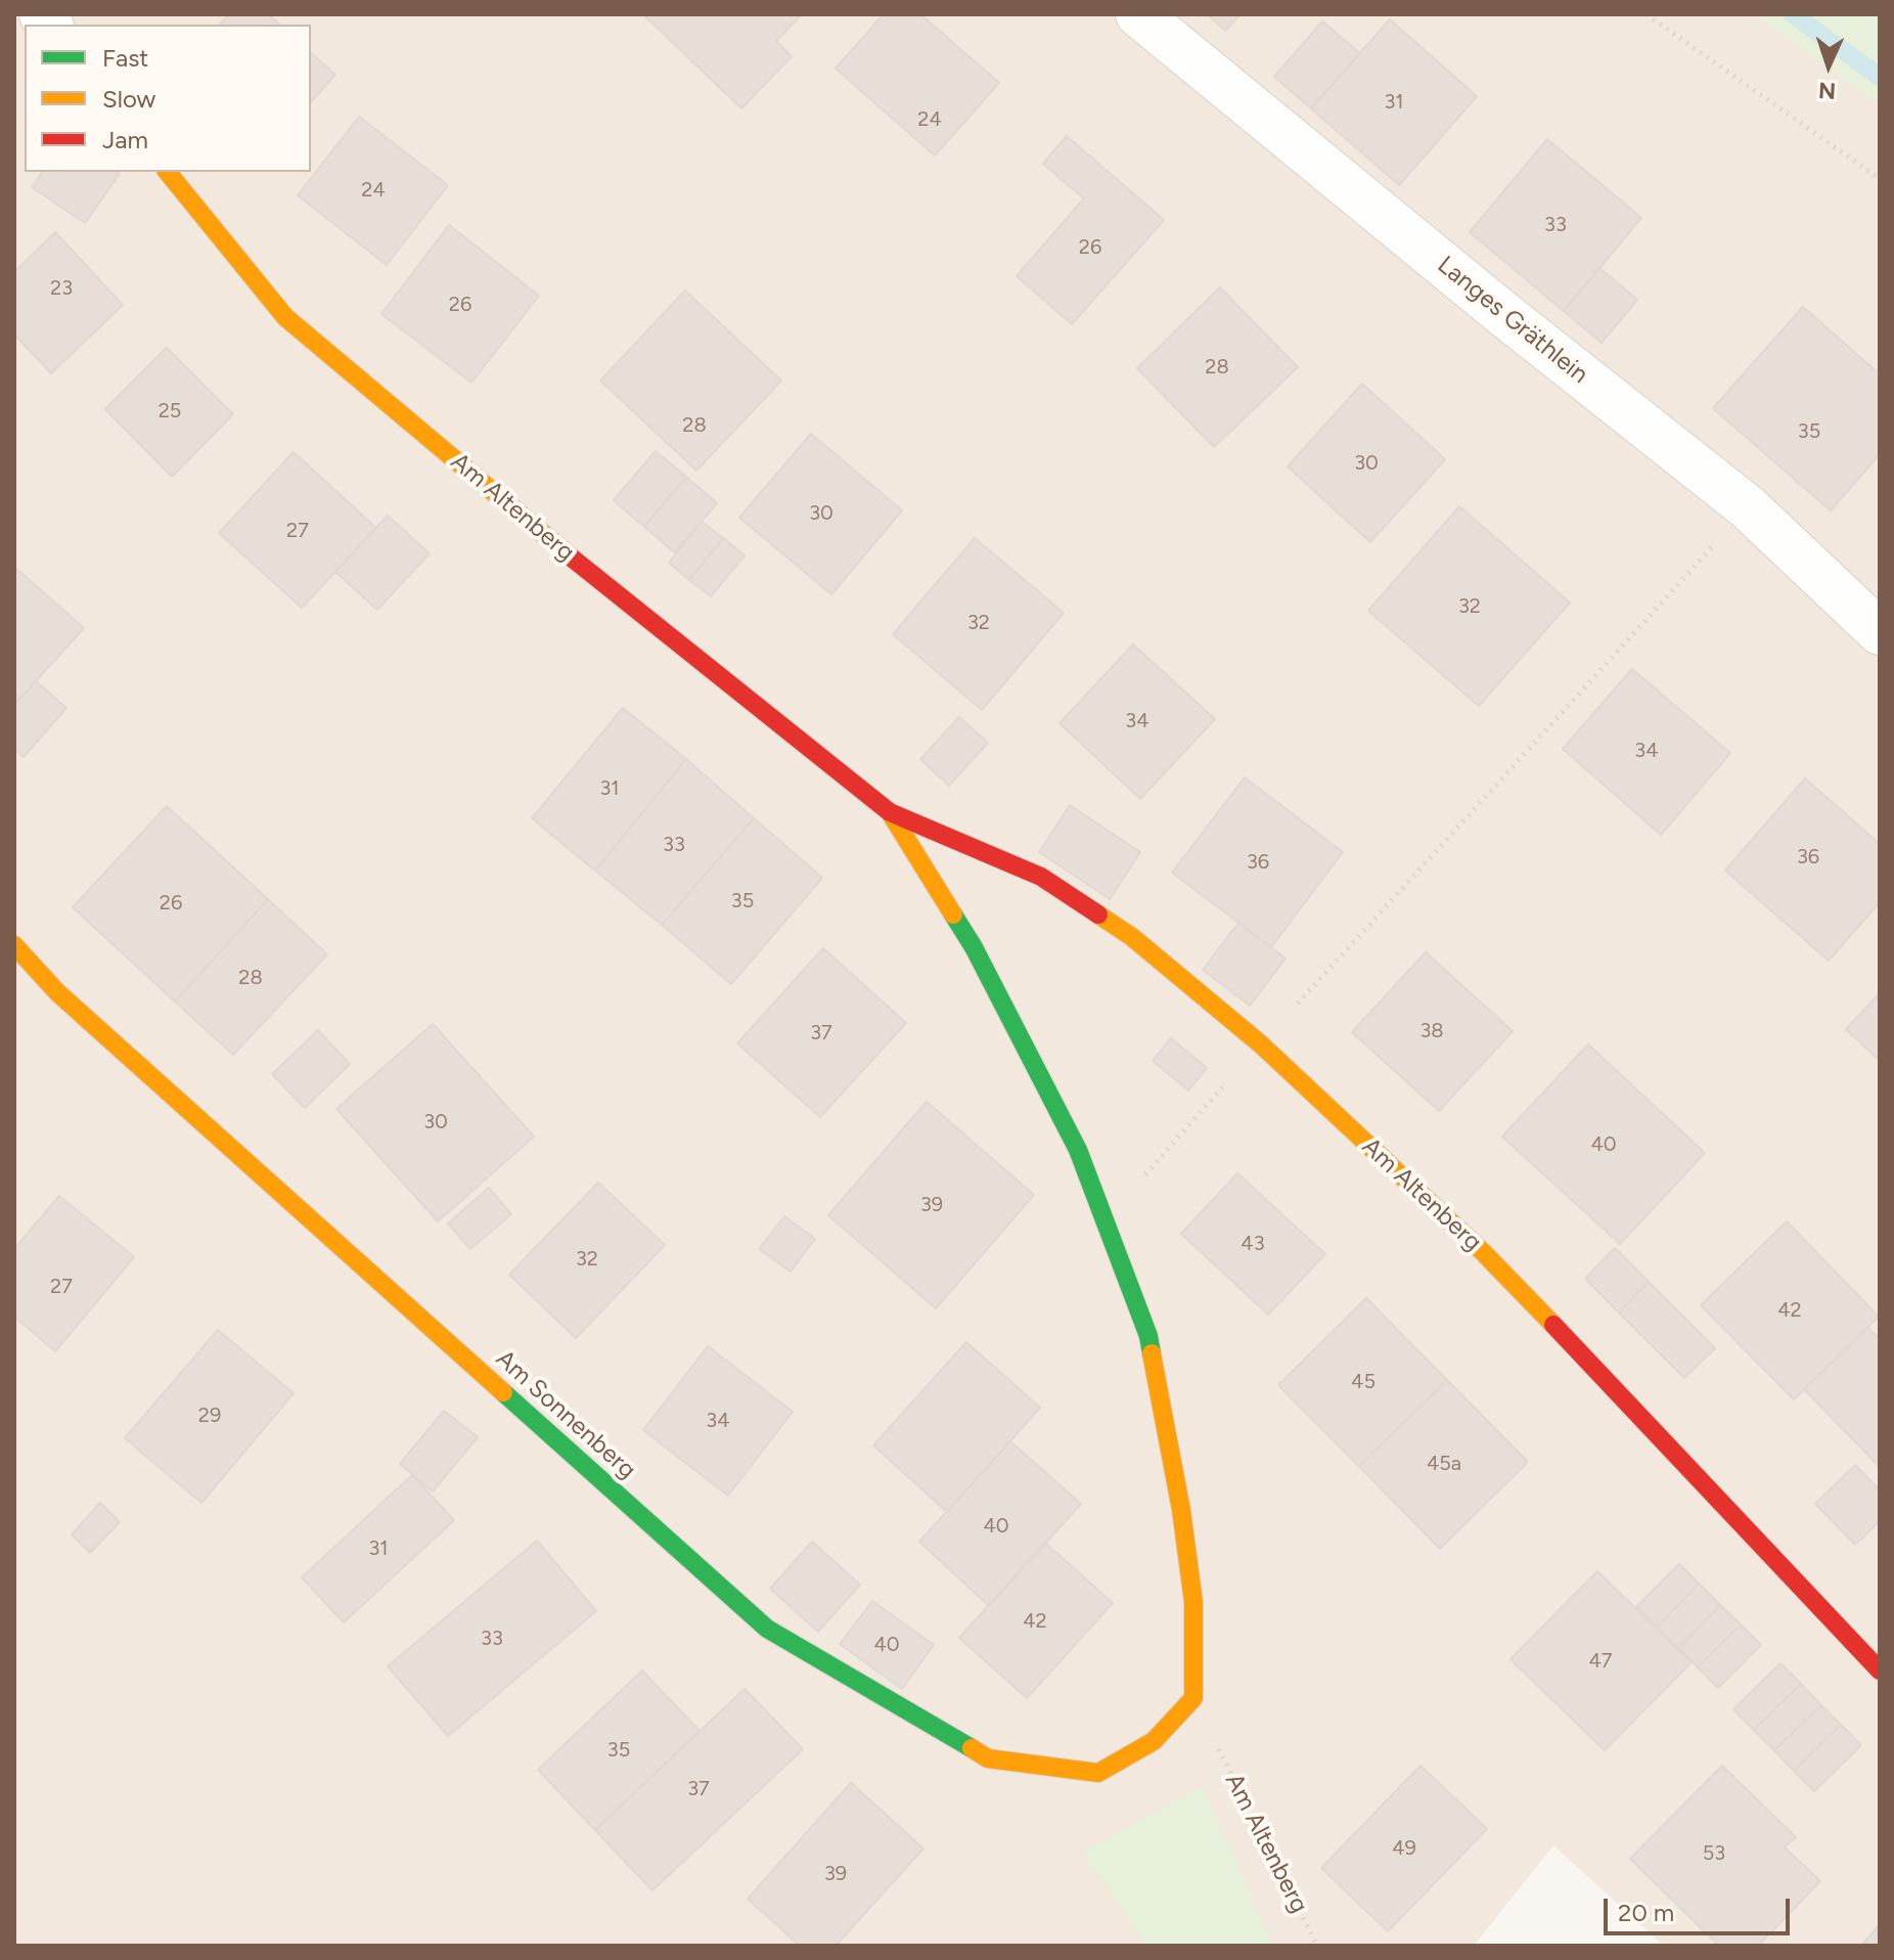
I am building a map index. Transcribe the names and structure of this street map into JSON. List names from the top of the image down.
{
  "streets": {
    "street": ["Langes Gräthlein", "Am Altenberg", "Am Sonnenberg"]
  },
  "crossings": [
    ["Am Altenberg", "Am Sonnenberg"]
  ],
  "house_numbers": [
    "31",
    "24",
    "24",
    "33",
    "26",
    "23",
    "26",
    "28",
    "25",
    "28",
    "35",
    "30",
    "30",
    "27",
    "32",
    "32",
    "34",
    "34",
    "31",
    "33",
    "36",
    "36",
    "35",
    "26",
    "28",
    "38",
    "37",
    "30",
    "40",
    "39",
    "43",
    "32",
    "27",
    "42",
    "45",
    "29",
    "34",
    "45a",
    "40",
    "31",
    "42",
    "33",
    "40",
    "47",
    "35",
    "37",
    "49",
    "53",
    "39"
  ],
  "legend": ["Fast", "Slow", "Jam"],
  "scale_bar": "20 m",
  "north": "bottom"
}
